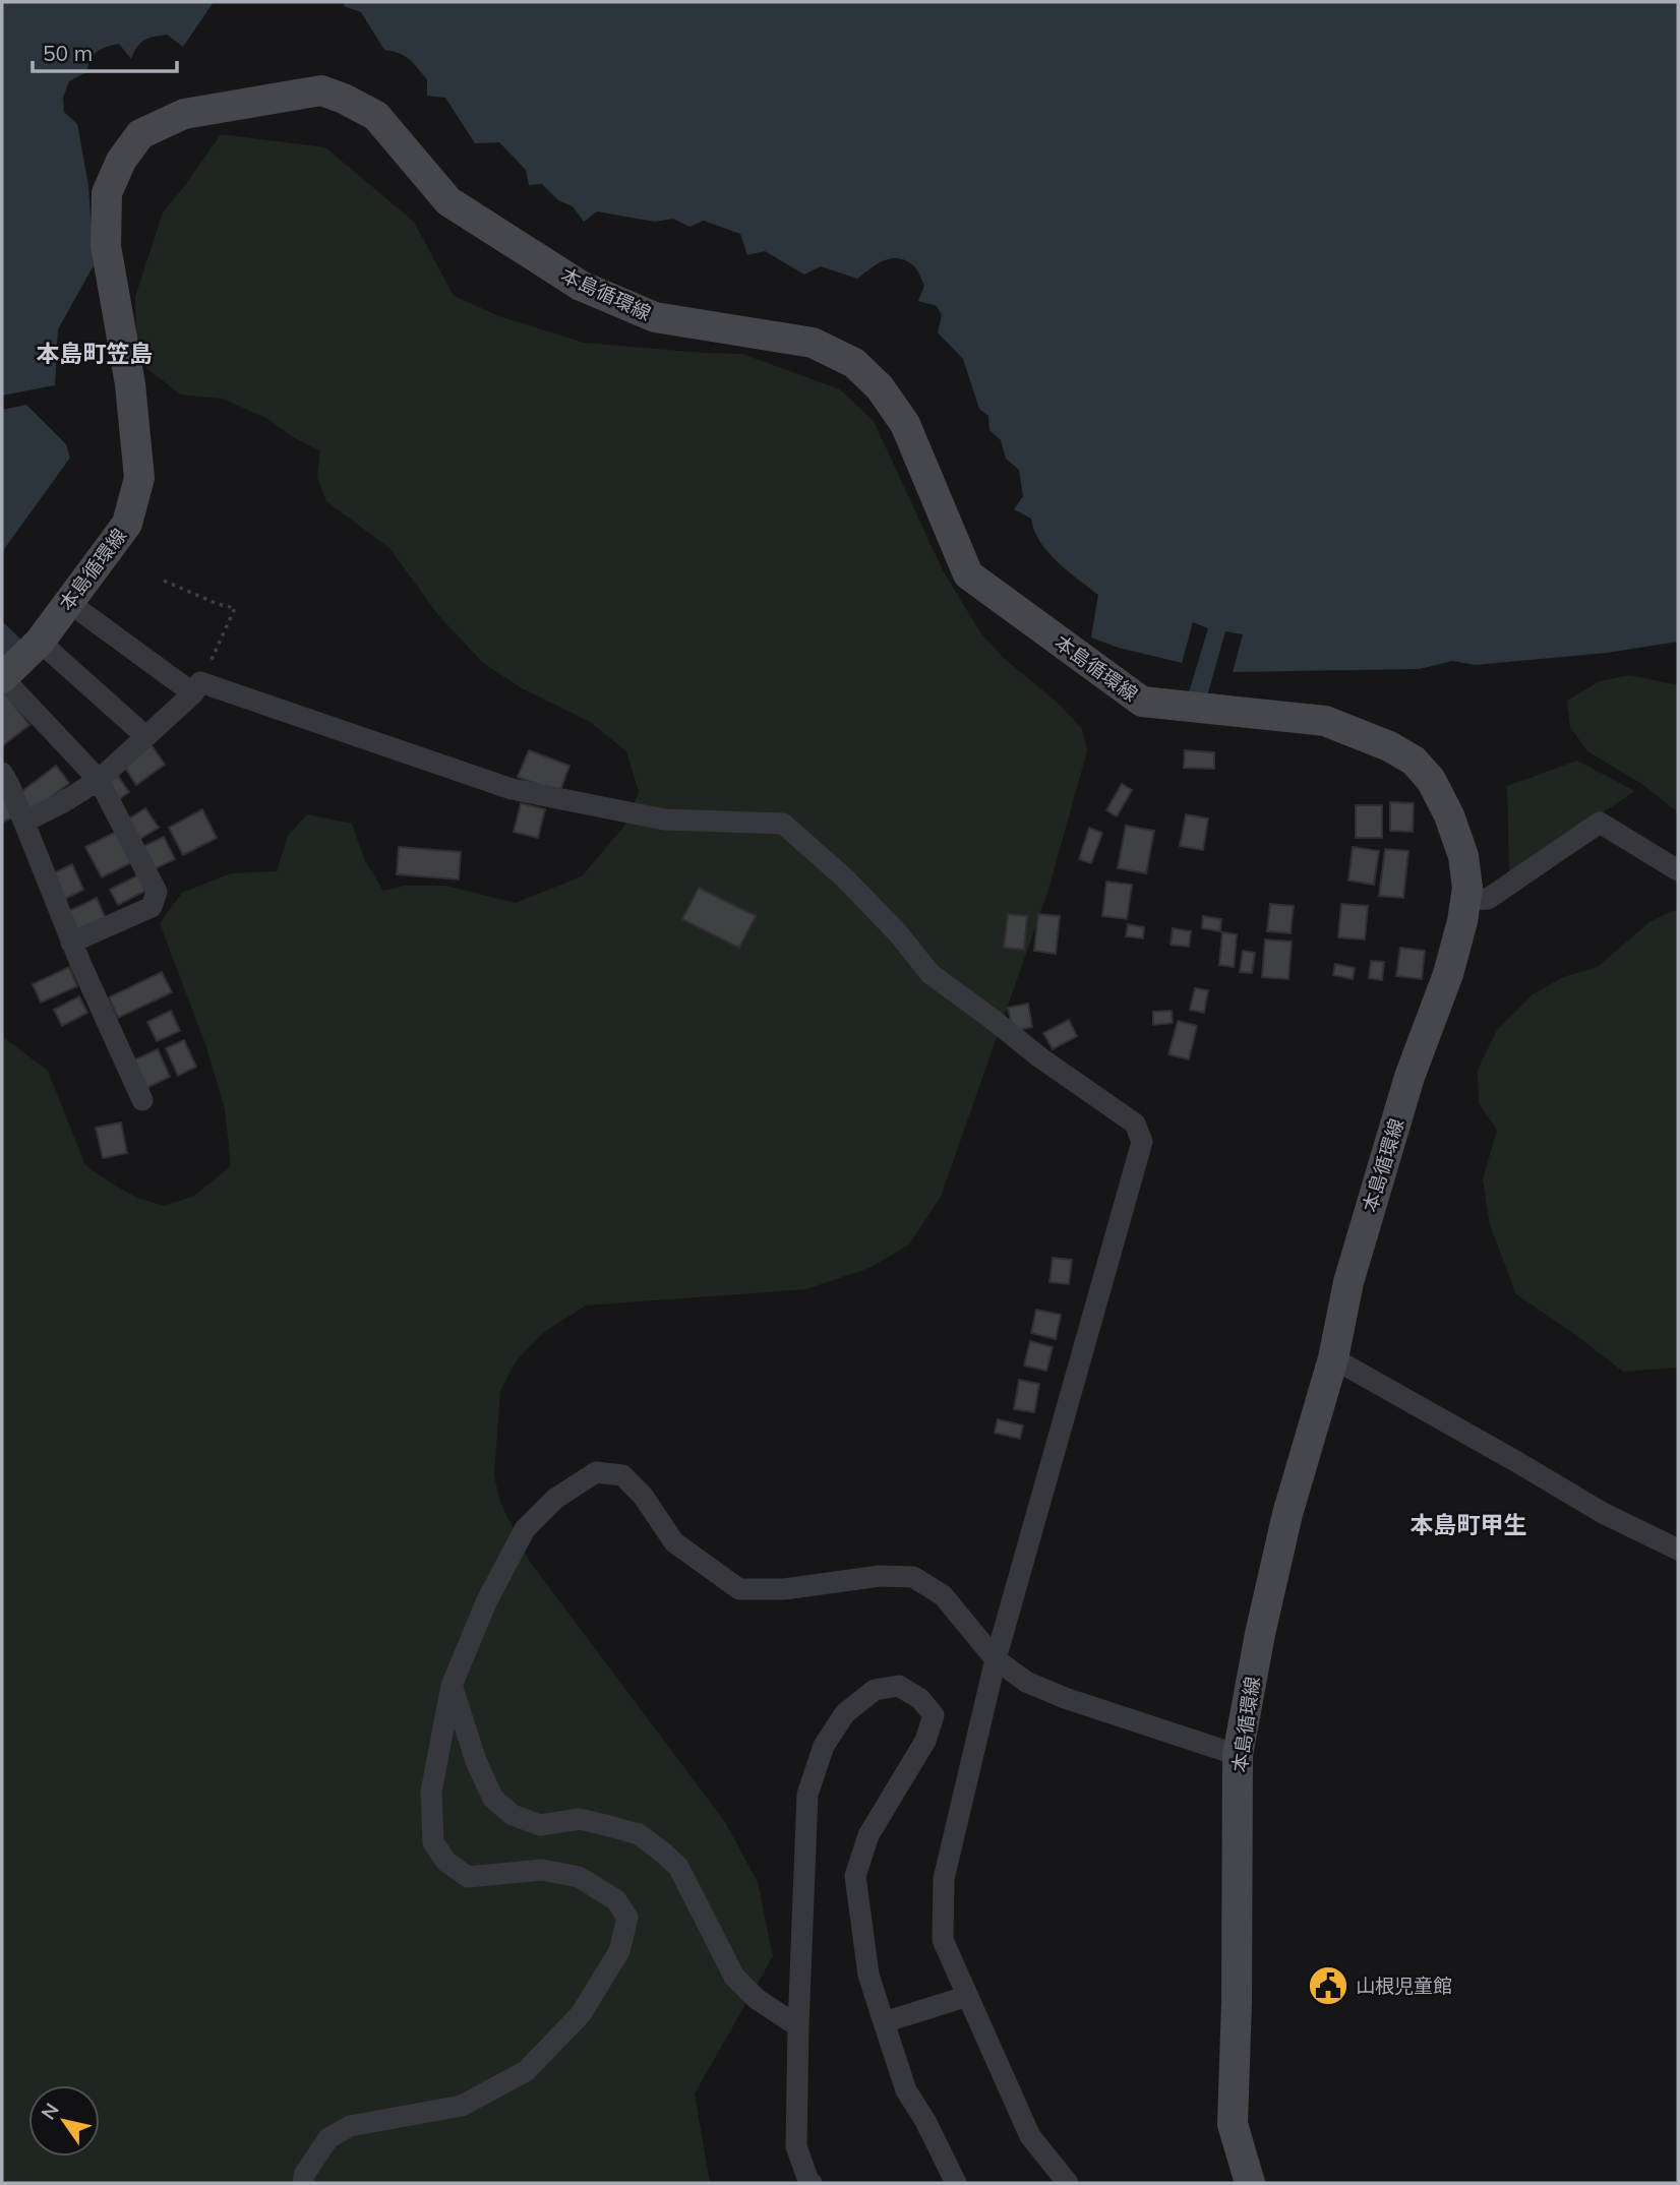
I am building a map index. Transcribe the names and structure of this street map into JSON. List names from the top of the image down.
{
  "streets": {
    "main road": ["本島循環線"]
  },
  "districts": ["本島町笠島", "本島町甲生"],
  "places": {
    "public building": ["山根児童館"]
  },
  "scale_bar": "50 m",
  "north": "top left"
}
